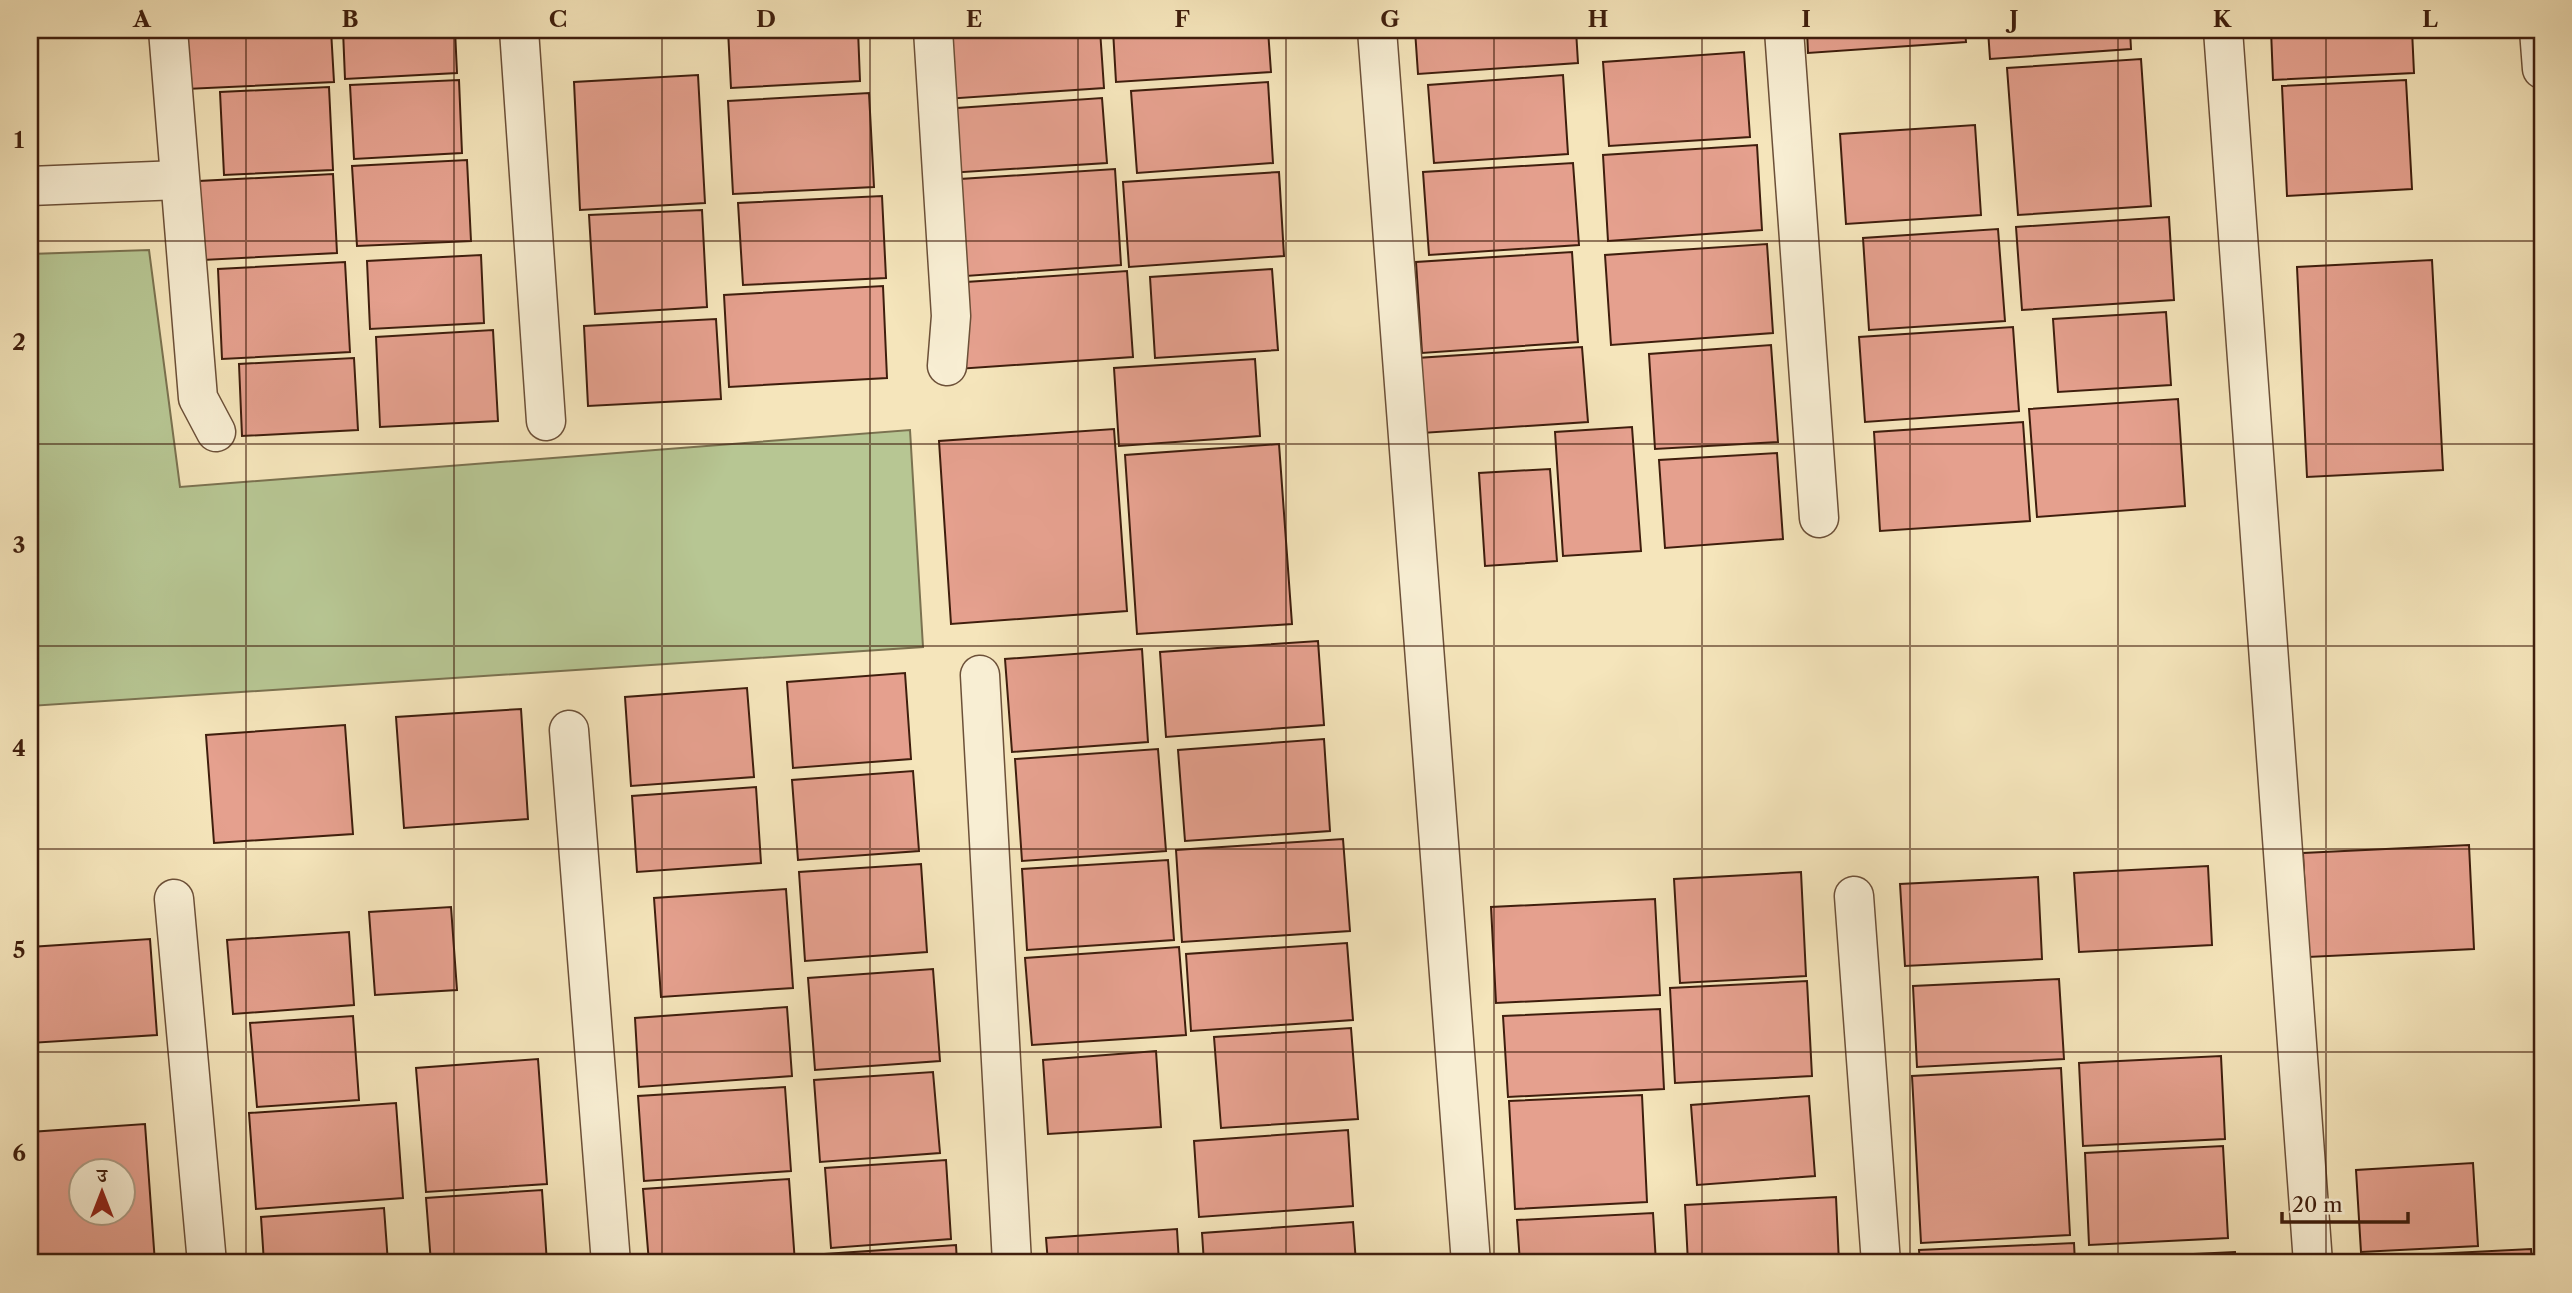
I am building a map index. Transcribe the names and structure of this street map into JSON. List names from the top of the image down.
{
  "scale_bar": "20 m",
  "north": "top",
  "grid": {
    "columns": [
      "A",
      "B",
      "C",
      "D",
      "E",
      "F",
      "G",
      "H",
      "I",
      "J",
      "K",
      "L"
    ],
    "rows": [
      "1",
      "2",
      "3",
      "4",
      "5",
      "6"
    ]
  }
}
